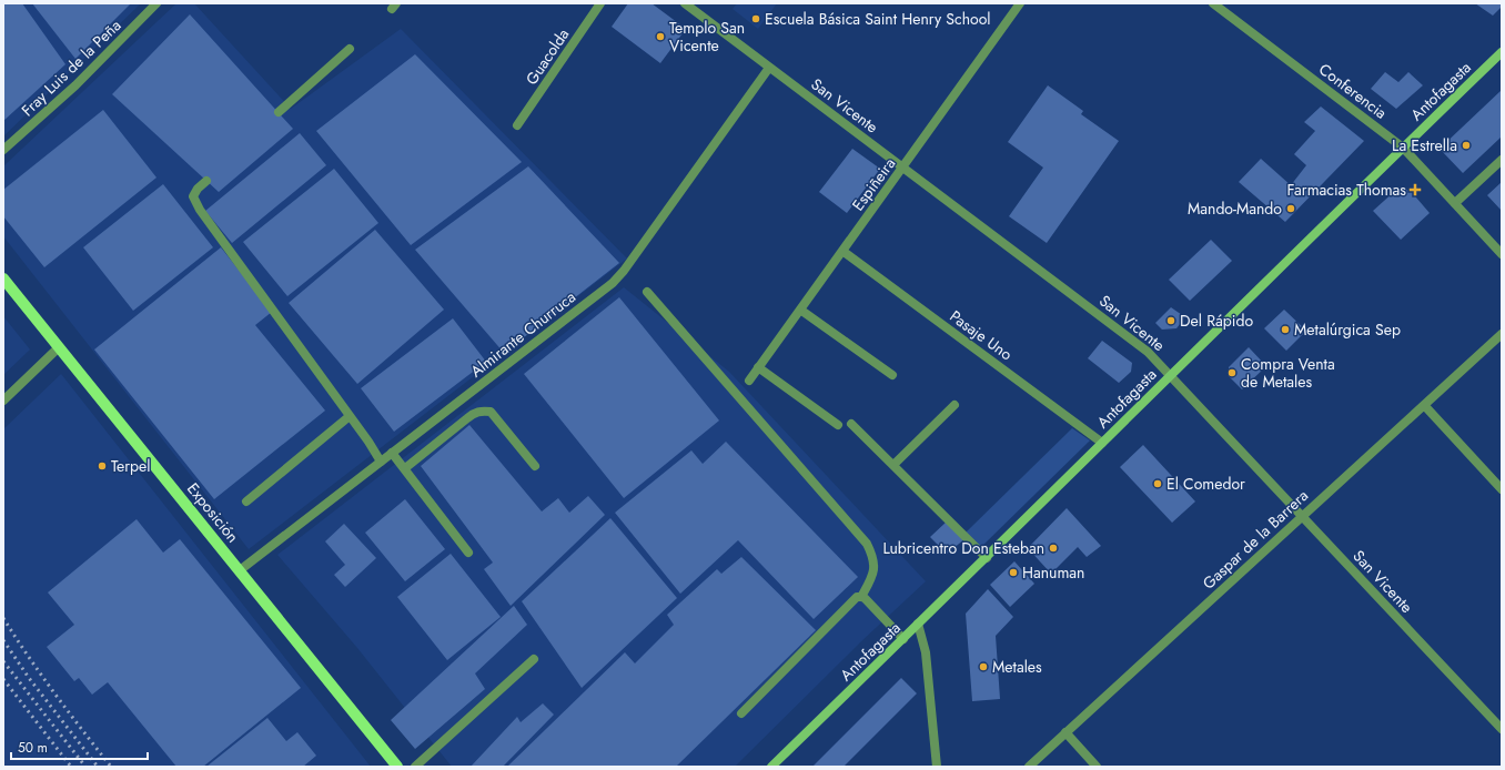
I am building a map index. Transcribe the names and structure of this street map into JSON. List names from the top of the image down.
{
  "streets": {
    "main road": ["Antofagasta", "Exposición"],
    "street": [
      "Guacolda",
      "Fray Luis de la Peña",
      "Conferencia",
      "San Vicente",
      "Espiñeira",
      "Almirante Churruca",
      "Pasaje Uno",
      "Gaspar de la Barrera"
    ]
  },
  "crossings": [
    ["Conferencia", "Antofagasta"],
    ["Antofagasta", "San Vicente"],
    ["Antofagasta", "Pasaje Uno"],
    ["San Vicente", "Espiñeira"],
    ["San Vicente", "Almirante Churruca"],
    ["San Vicente", "Gaspar de la Barrera"],
    ["Espiñeira", "Pasaje Uno"],
    ["Almirante Churruca", "Exposición"]
  ],
  "places": {
    "other": [
      "Escuela Básica Saint Henry School",
      "Templo San Vicente",
      "La Estrella",
      "Mando-Mando",
      "Del Rápido",
      "Metalúrgica Sep",
      "Compra Venta de Metales",
      "Terpel",
      "El Comedor",
      "Lubricentro Don Esteban",
      "Hanuman",
      "Metales"
    ],
    "health": ["Farmacias Thomas"]
  },
  "scale_bar": "50 m"
}
